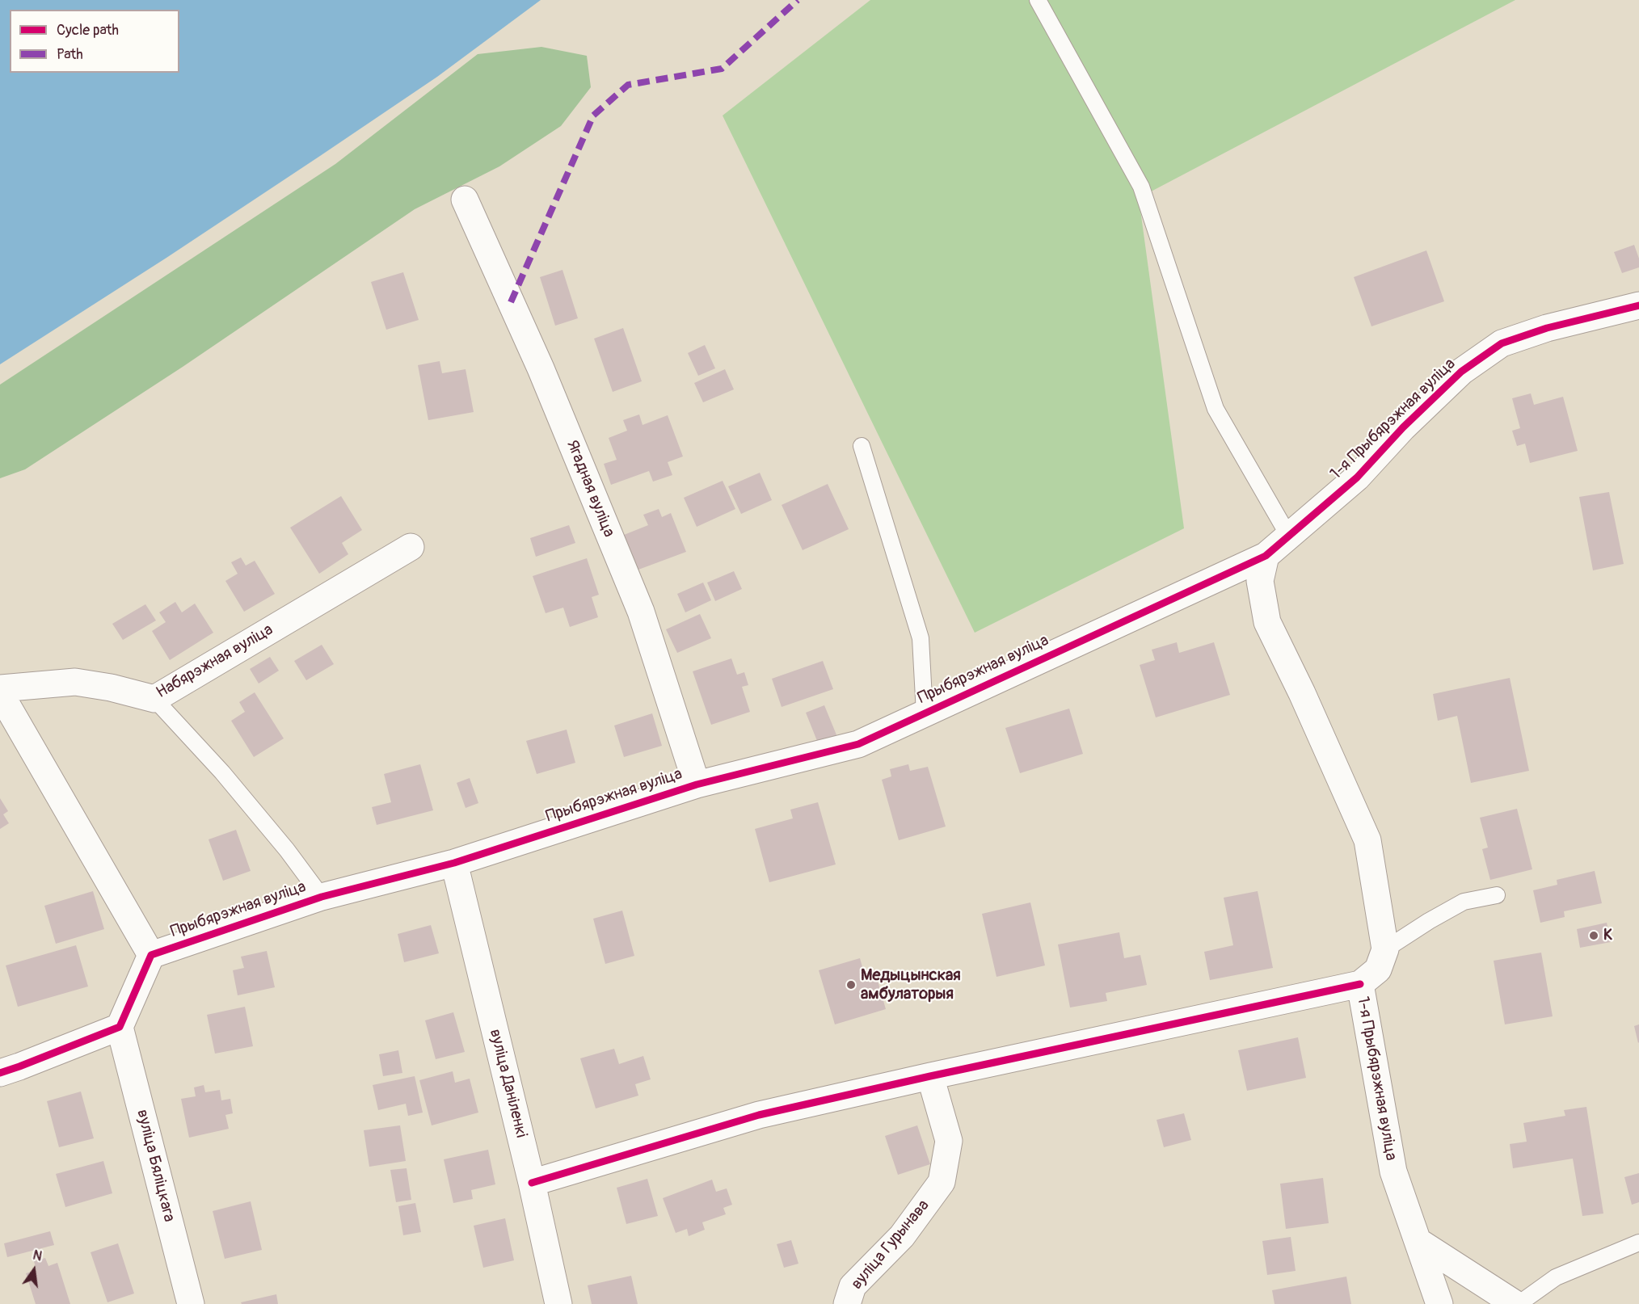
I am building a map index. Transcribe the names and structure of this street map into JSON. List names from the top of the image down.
{
  "streets": {
    "street": [
      "1-я Прыбярэжная вуліца",
      "Ягадная вуліца",
      "Набярэжная вуліца",
      "Прыбярэжная вуліца",
      "вуліца Даніленкі",
      "вуліца Бяліцкага",
      "вуліца Гурынава"
    ]
  },
  "crossings": [
    ["1-я Прыбярэжная вуліца", "Прыбярэжная вуліца"],
    ["Ягадная вуліца", "Прыбярэжная вуліца"],
    ["Прыбярэжная вуліца", "вуліца Даніленкі"]
  ],
  "places": ["К", "Медыцынская амбулаторыя"],
  "legend": ["Cycle path", "Path"],
  "north": "top"
}
